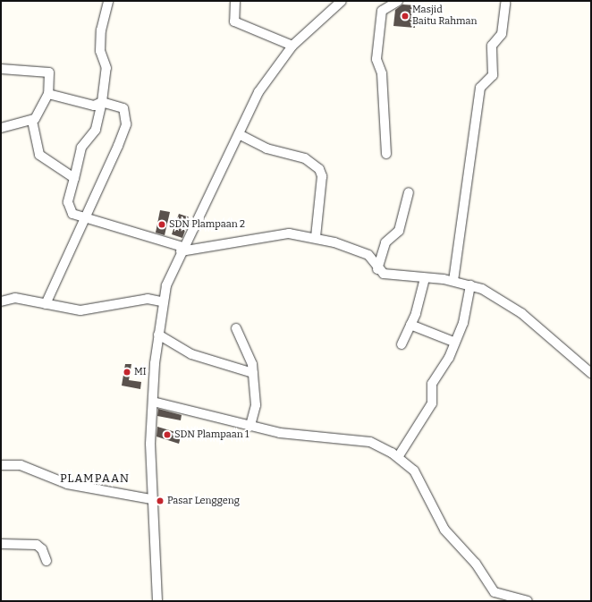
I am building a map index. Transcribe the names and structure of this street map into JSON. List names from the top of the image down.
{
  "districts": ["PLAMPAAN"],
  "places": [
    "Masjid Baitu Rahman",
    "SDN Plampaan 2",
    "MI",
    "SDN Plampaan 1",
    "Pasar Lenggeng"
  ]
}
